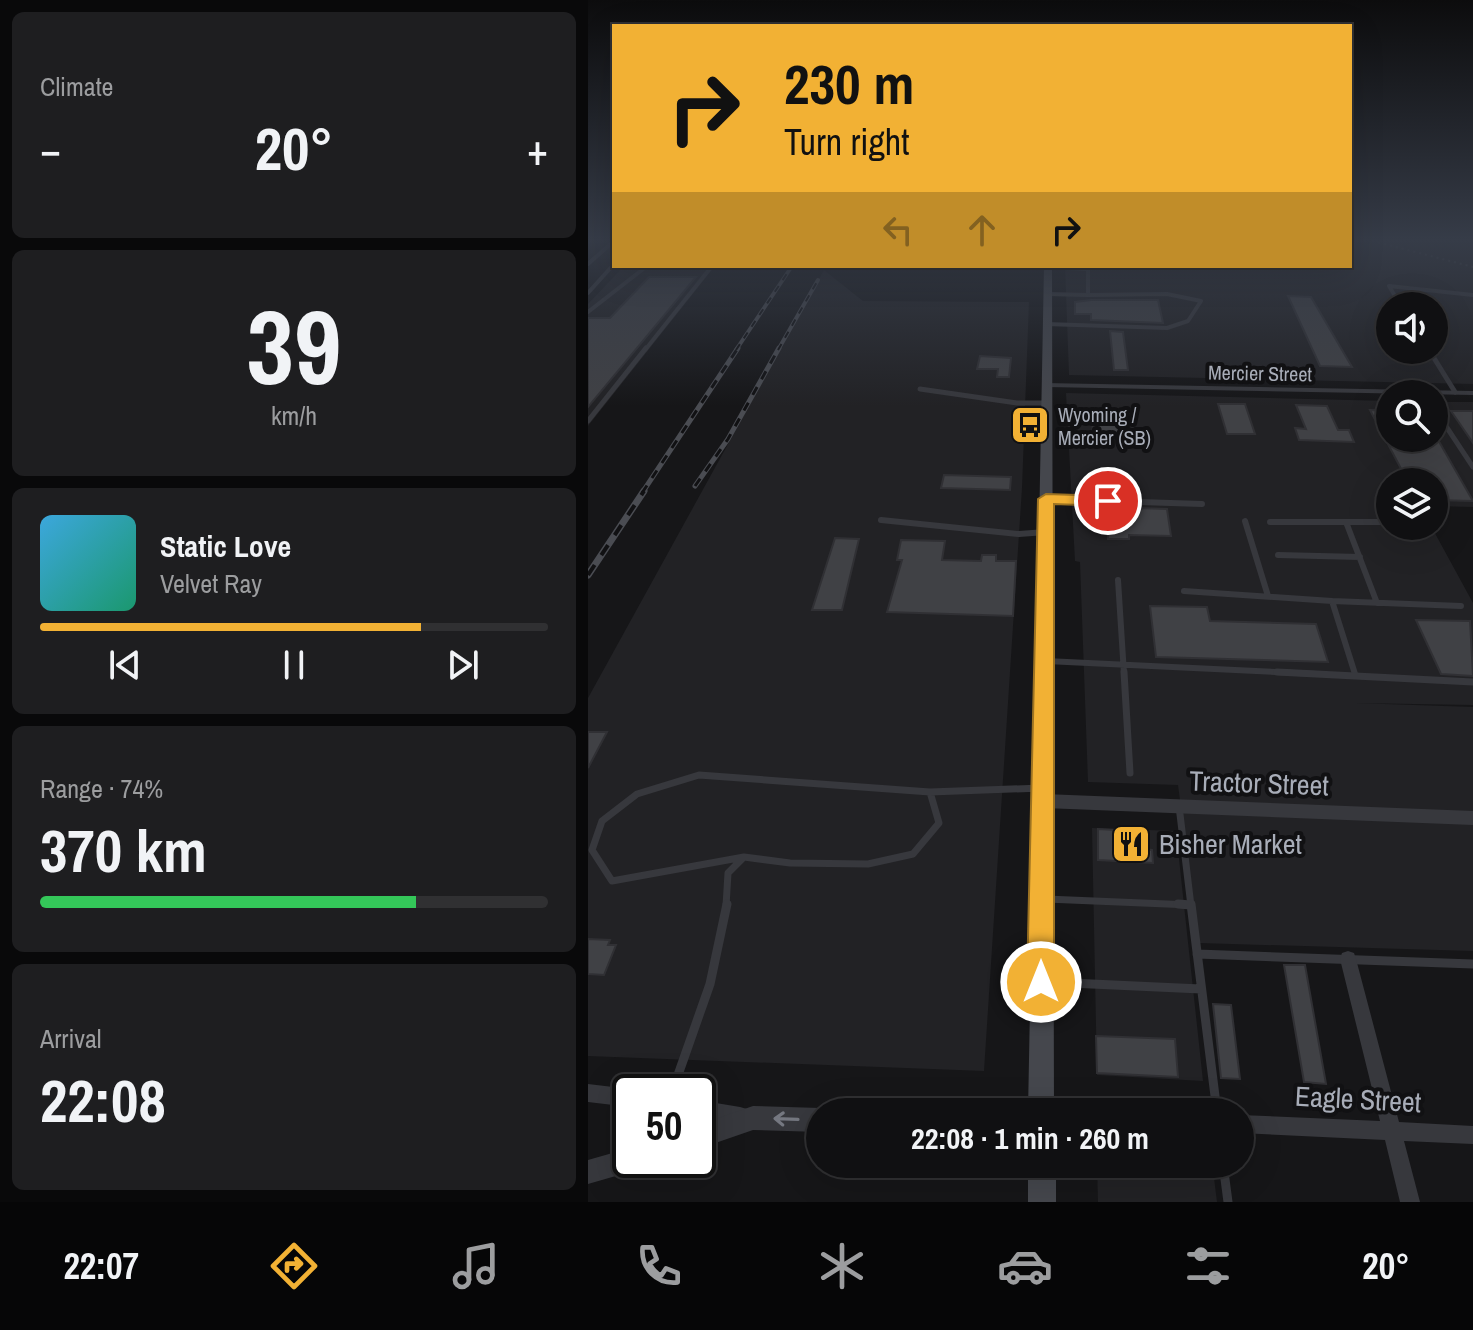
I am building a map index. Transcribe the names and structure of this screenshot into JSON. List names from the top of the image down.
{
  "streets": {
    "street": ["Mercier Street", "Tractor Street", "Eagle Street"]
  },
  "places": {
    "bus stop": ["Wyoming / Mercier (SB)"],
    "restaurant": ["Bisher Market"]
  },
  "page": {
    "tile": [
      "Climate",
      ["39", "km/h"],
      ["Range · 74%", "370 km"],
      ["Arrival", "22:08"]
    ],
    "turn": ["230 m", "Turn right"],
    "heat": ["−", "20°", "+"],
    "song": ["Static Love", "Velvet Ray"],
    "limit": "50",
    "trip": "22:08 · 1 min · 260 m",
    "tabs": ["22:07", "20°"]
  }
}
